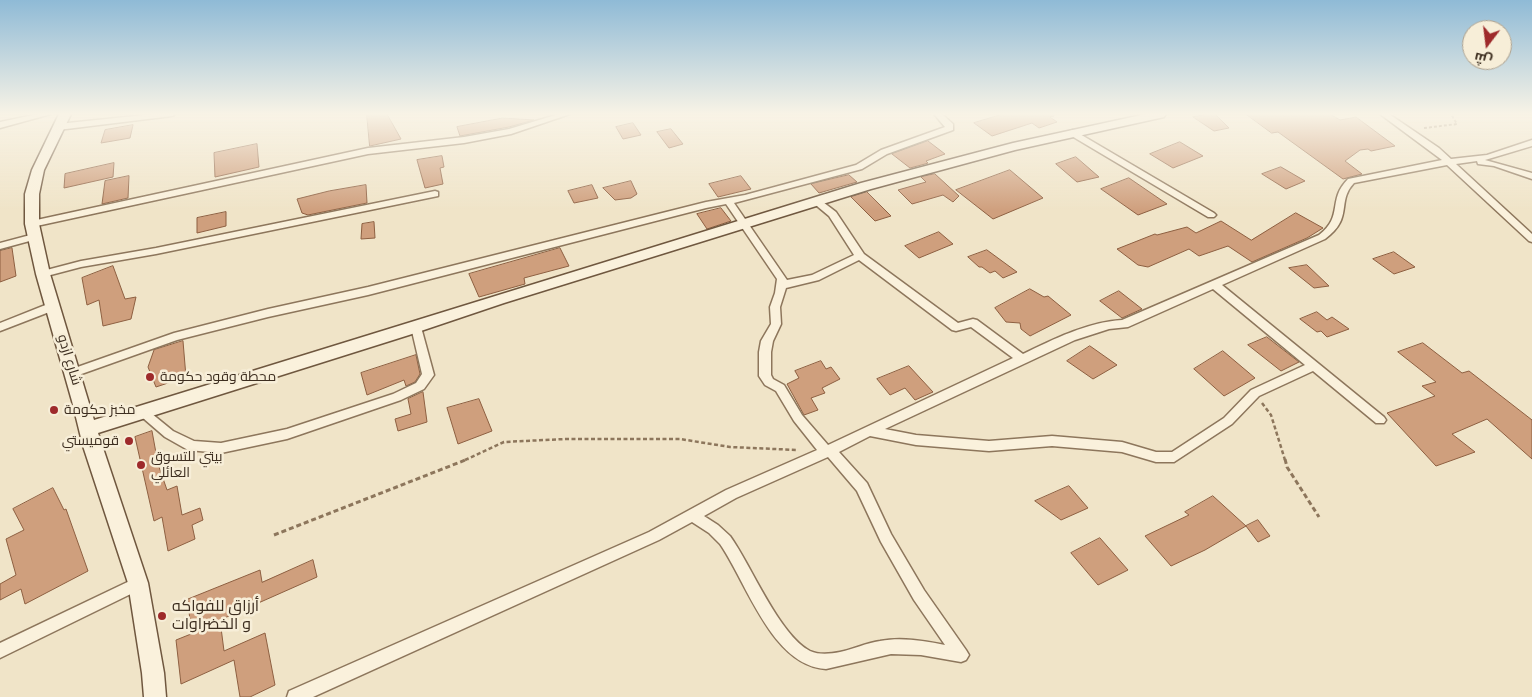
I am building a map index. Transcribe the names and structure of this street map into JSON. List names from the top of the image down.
{
  "streets": {
    "street": ["شارع ازدو"]
  },
  "places": [
    "محطة وقود حكومة",
    "مخبز حكومة",
    "قوميستي",
    "بيتي للتسوق العائلي",
    "أرزاق للفواكه و الخضراوات"
  ],
  "north": "bottom"
}
